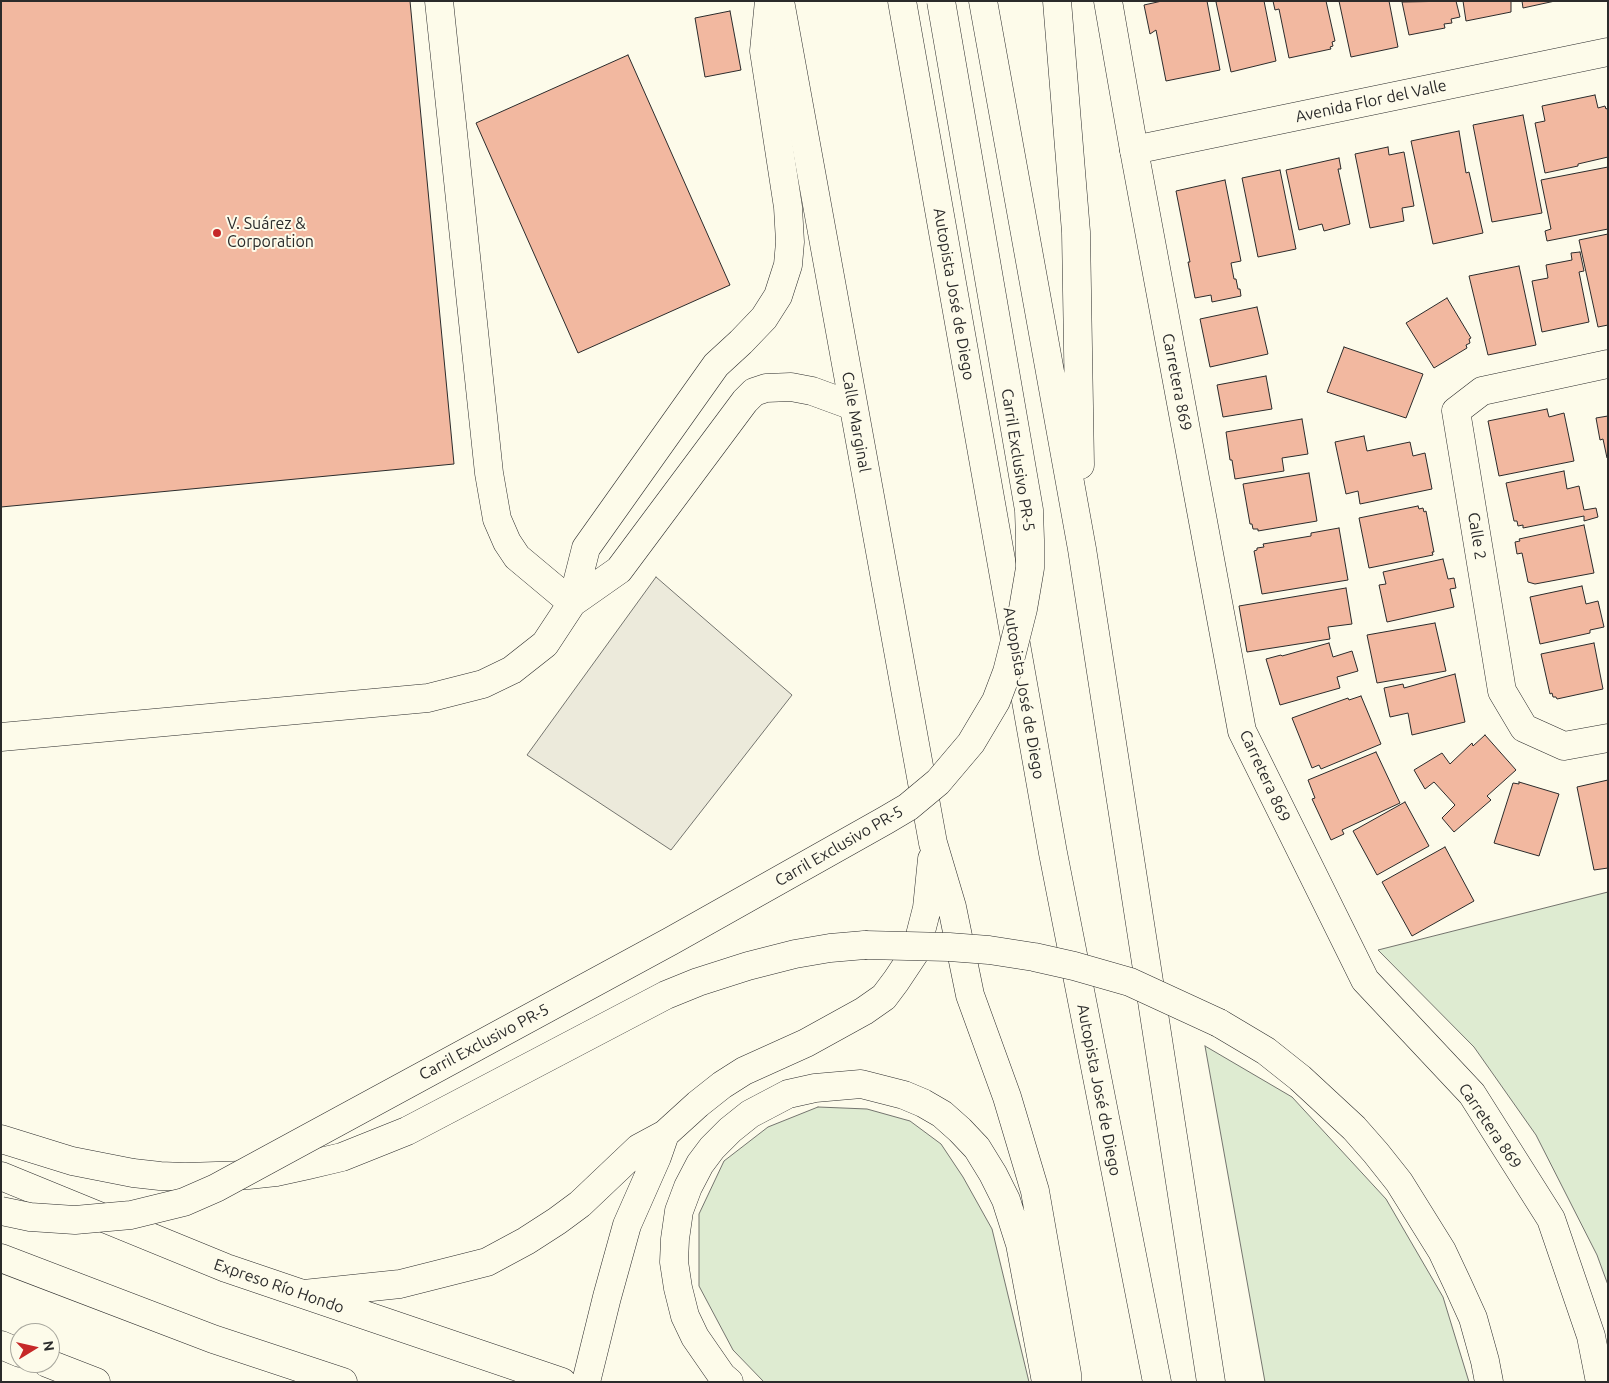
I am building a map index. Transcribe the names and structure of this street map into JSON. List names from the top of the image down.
{
  "streets": {
    "main road": [
      "Avenida Flor del Valle",
      "Autopista José de Diego",
      "Carretera 869",
      "Calle Marginal",
      "Carril Exclusivo PR-5",
      "Calle 2",
      "Expreso Río Hondo"
    ]
  },
  "crossings": [
    ["Avenida Flor del Valle", "Carretera 869"]
  ],
  "places": ["V. Suárez & Corporation"],
  "north": "right"
}
